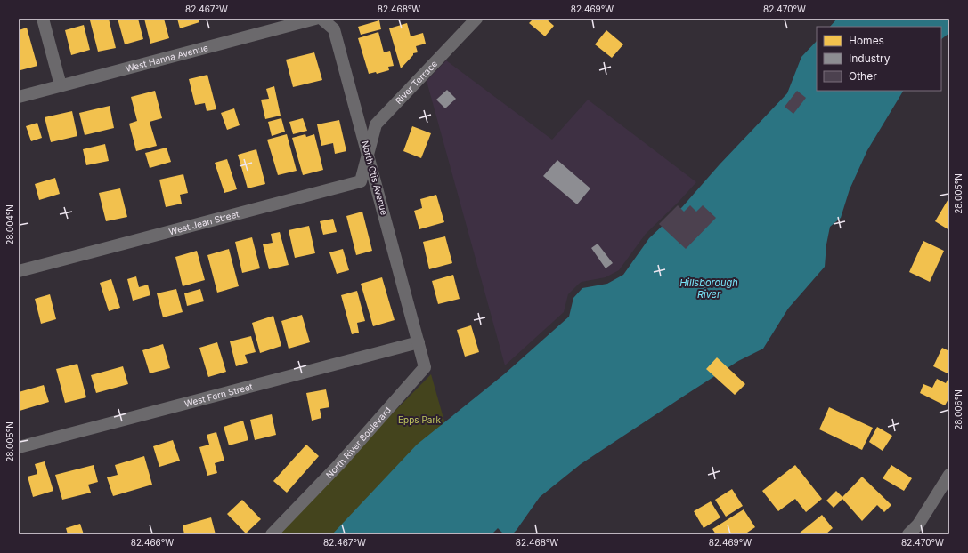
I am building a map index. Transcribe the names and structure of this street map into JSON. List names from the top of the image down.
{
  "streets": {
    "street": [
      "West Hanna Avenue",
      "River Terrace",
      "North Otis Avenue",
      "West Jean Street",
      "West Fern Street",
      "North River Boulevard"
    ]
  },
  "crossings": [
    ["River Terrace", "North Otis Avenue"],
    ["River Terrace", "West Jean Street"],
    ["North Otis Avenue", "West Jean Street"],
    ["North Otis Avenue", "West Fern Street"],
    ["North Otis Avenue", "North River Boulevard"],
    ["West Fern Street", "North River Boulevard"]
  ],
  "water": ["Hillsborough River"],
  "parks": ["Epps Park"],
  "legend": ["Homes", "Industry", "Other"],
  "coordinates": [
    "82.467°W",
    "82.468°W",
    "82.469°W",
    "82.470°W",
    "28.005°N",
    "28.004°N",
    "28.006°N",
    "82.466°W"
  ]
}
